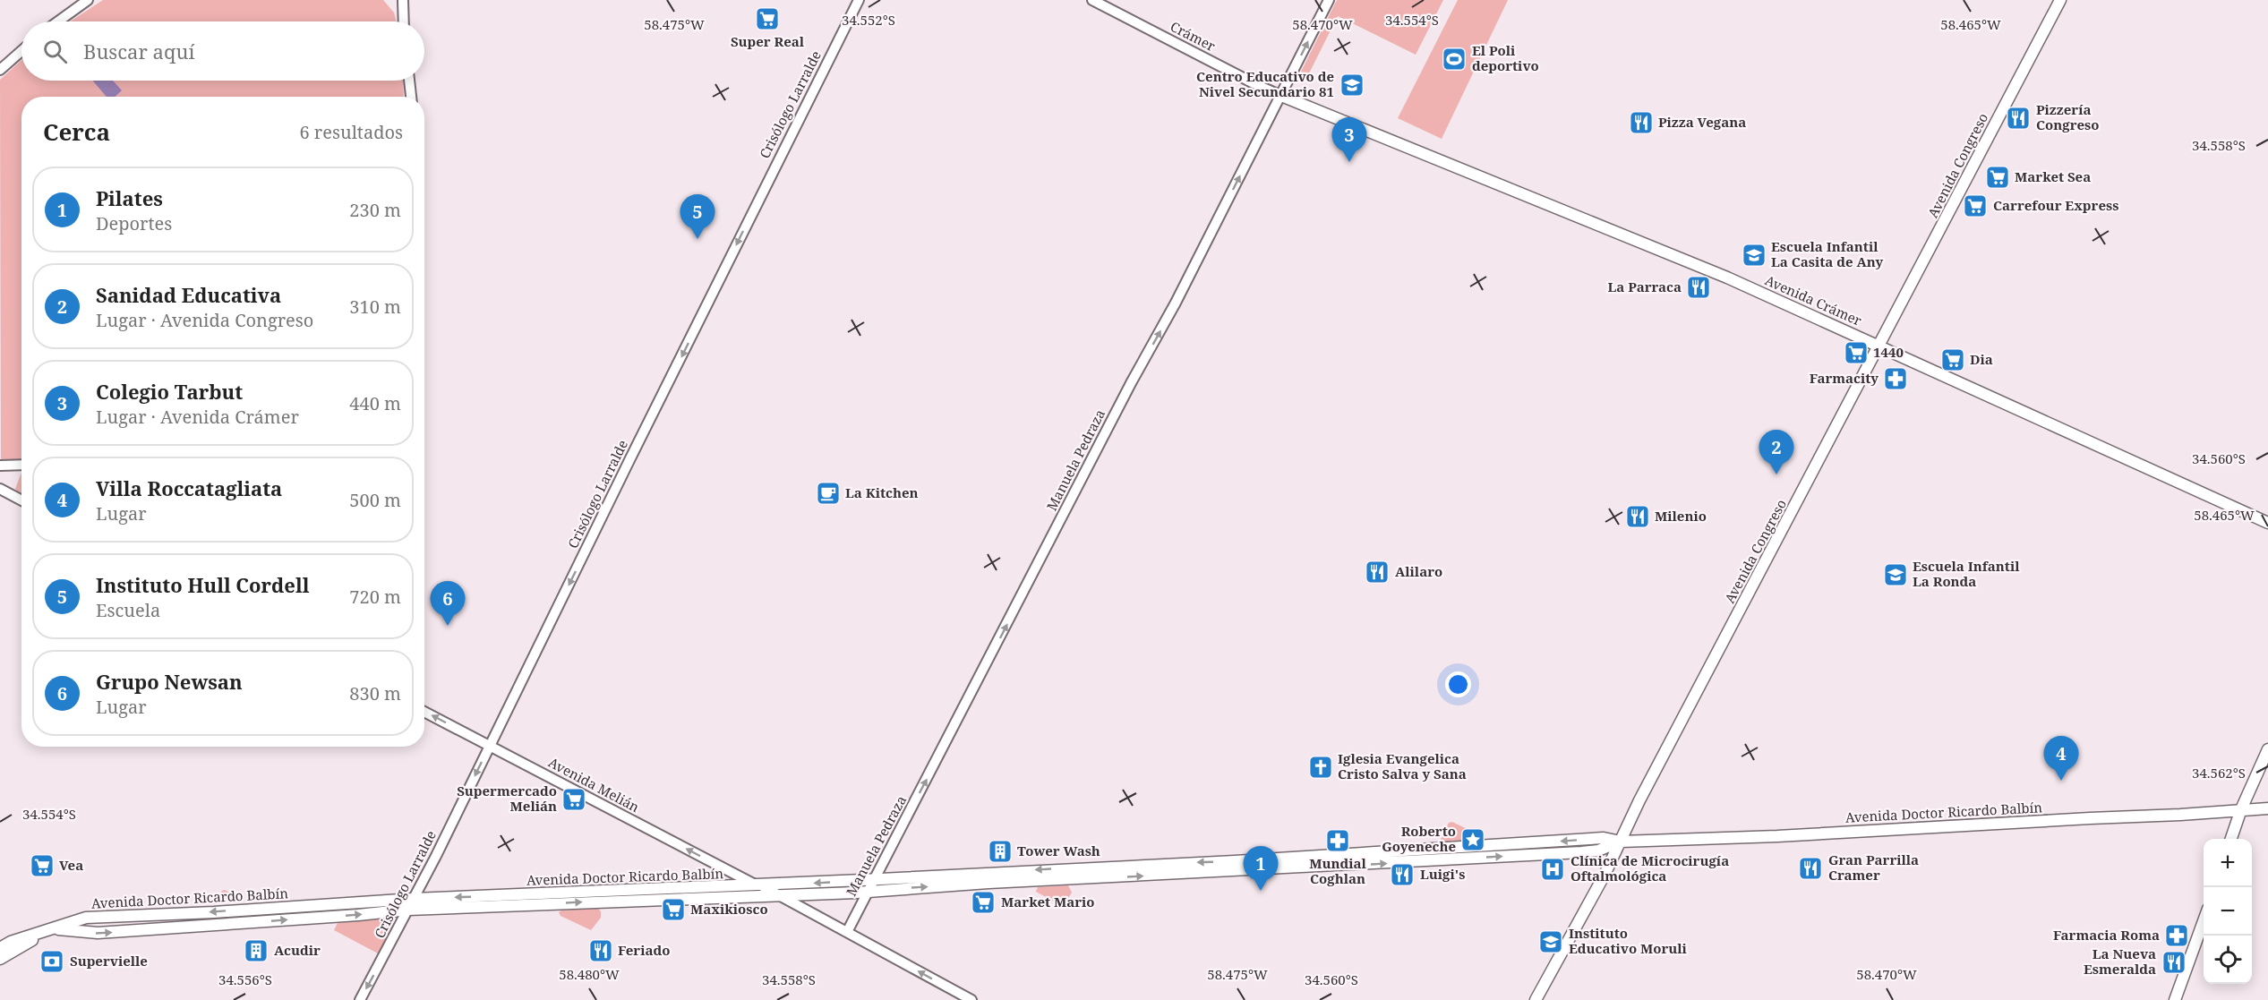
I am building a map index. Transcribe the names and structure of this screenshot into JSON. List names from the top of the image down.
{
  "streets": {
    "main road": ["Avenida Congreso", "Avenida Crámer", "Avenida Doctor Ricardo Balbín"],
    "street": [
      "Crámer",
      "Crisólogo Larralde",
      "Manuela Pedraza",
      "Avenida Melián"
    ]
  },
  "crossings": [
    ["Crámer", "Avenida Crámer"],
    ["Crámer", "Manuela Pedraza"],
    ["Crisólogo Larralde", "Avenida Melián"],
    ["Crisólogo Larralde", "Avenida Doctor Ricardo Balbín"],
    ["Avenida Congreso", "Avenida Crámer"],
    ["Avenida Congreso", "Avenida Doctor Ricardo Balbín"],
    ["Avenida Crámer", "Manuela Pedraza"],
    ["Manuela Pedraza", "Avenida Melián"],
    ["Manuela Pedraza", "Avenida Doctor Ricardo Balbín"],
    ["Avenida Melián", "Avenida Doctor Ricardo Balbín"]
  ],
  "one_way": ["Crisólogo Larralde", "Manuela Pedraza", "Avenida Melián"],
  "places": {
    "supermarket": [
      "Super Real",
      "Market Sea",
      "Carrefour Express",
      "1440",
      "Dia",
      "Supermercado Melián",
      "Vea",
      "Market Mario",
      "Maxikiosco"
    ],
    "sports": ["El Poli deportivo"],
    "school or university": [
      "Centro Educativo de Nivel Secundario 81",
      "Escuela Infantil La Casita de Any",
      "Escuela Infantil La Ronda",
      "Instituto Educativo Moruli"
    ],
    "restaurant": [
      "Pizzería Congreso",
      "Pizza Vegana",
      "La Parraca",
      "Milenio",
      "Alilaro",
      "Gran Parrilla Cramer",
      "Luigi's",
      "Feriado",
      "La Nueva Esmeralda"
    ],
    "pharmacy": ["Farmacity", "Mundial Coghlan", "Farmacia Roma"],
    "cafe": ["La Kitchen"],
    "church": ["Iglesia Evangelica Cristo Salva y Sana"],
    "place": ["Roberto Goyeneche"],
    "building": ["Tower Wash", "Acudir"],
    "hospital": ["Clínica de Microcirugía Oftalmológica"],
    "bank": ["Supervielle"]
  },
  "page": {
    "search": "Buscar aquí",
    "heading": ["Cerca", "6 resultados"],
    "pins": [
      "3",
      "5",
      "2",
      "6",
      "4",
      "1"
    ],
    "list": [
      {
        "mark": "1",
        "name": "Pilates",
        "note": "Deportes",
        "value": "230 m"
      },
      {
        "mark": "2",
        "name": "Sanidad Educativa",
        "note": "Lugar · Avenida Congreso",
        "value": "310 m"
      },
      {
        "mark": "3",
        "name": "Colegio Tarbut",
        "note": "Lugar · Avenida Crámer",
        "value": "440 m"
      },
      {
        "mark": "4",
        "name": "Villa Roccatagliata",
        "note": "Lugar",
        "value": "500 m"
      },
      {
        "mark": "5",
        "name": "Instituto Hull Cordell",
        "note": "Escuela",
        "value": "720 m"
      },
      {
        "mark": "6",
        "name": "Grupo Newsan",
        "note": "Lugar",
        "value": "830 m"
      }
    ],
    "map_buttons": ["+", "−"]
  },
  "coordinates": [
    "34.552°S",
    "34.554°S",
    "58.475°W",
    "58.470°W",
    "58.465°W",
    "34.558°S",
    "34.560°S",
    "34.562°S",
    "58.480°W",
    "34.556°S"
  ]
}
